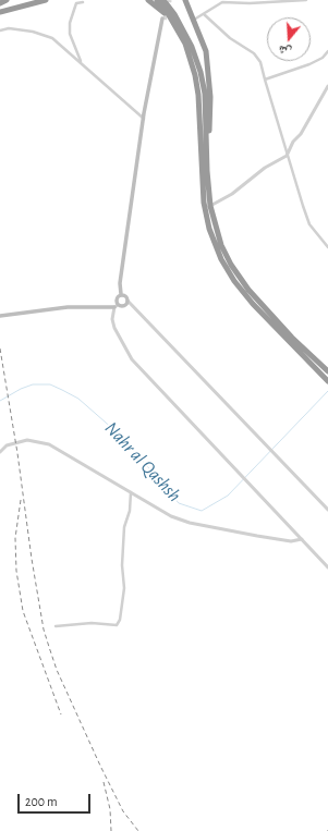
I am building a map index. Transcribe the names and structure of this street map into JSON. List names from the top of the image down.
{
  "water": ["Nahr al Qashsh"],
  "scale_bar": "200 m",
  "north": "bottom"
}
